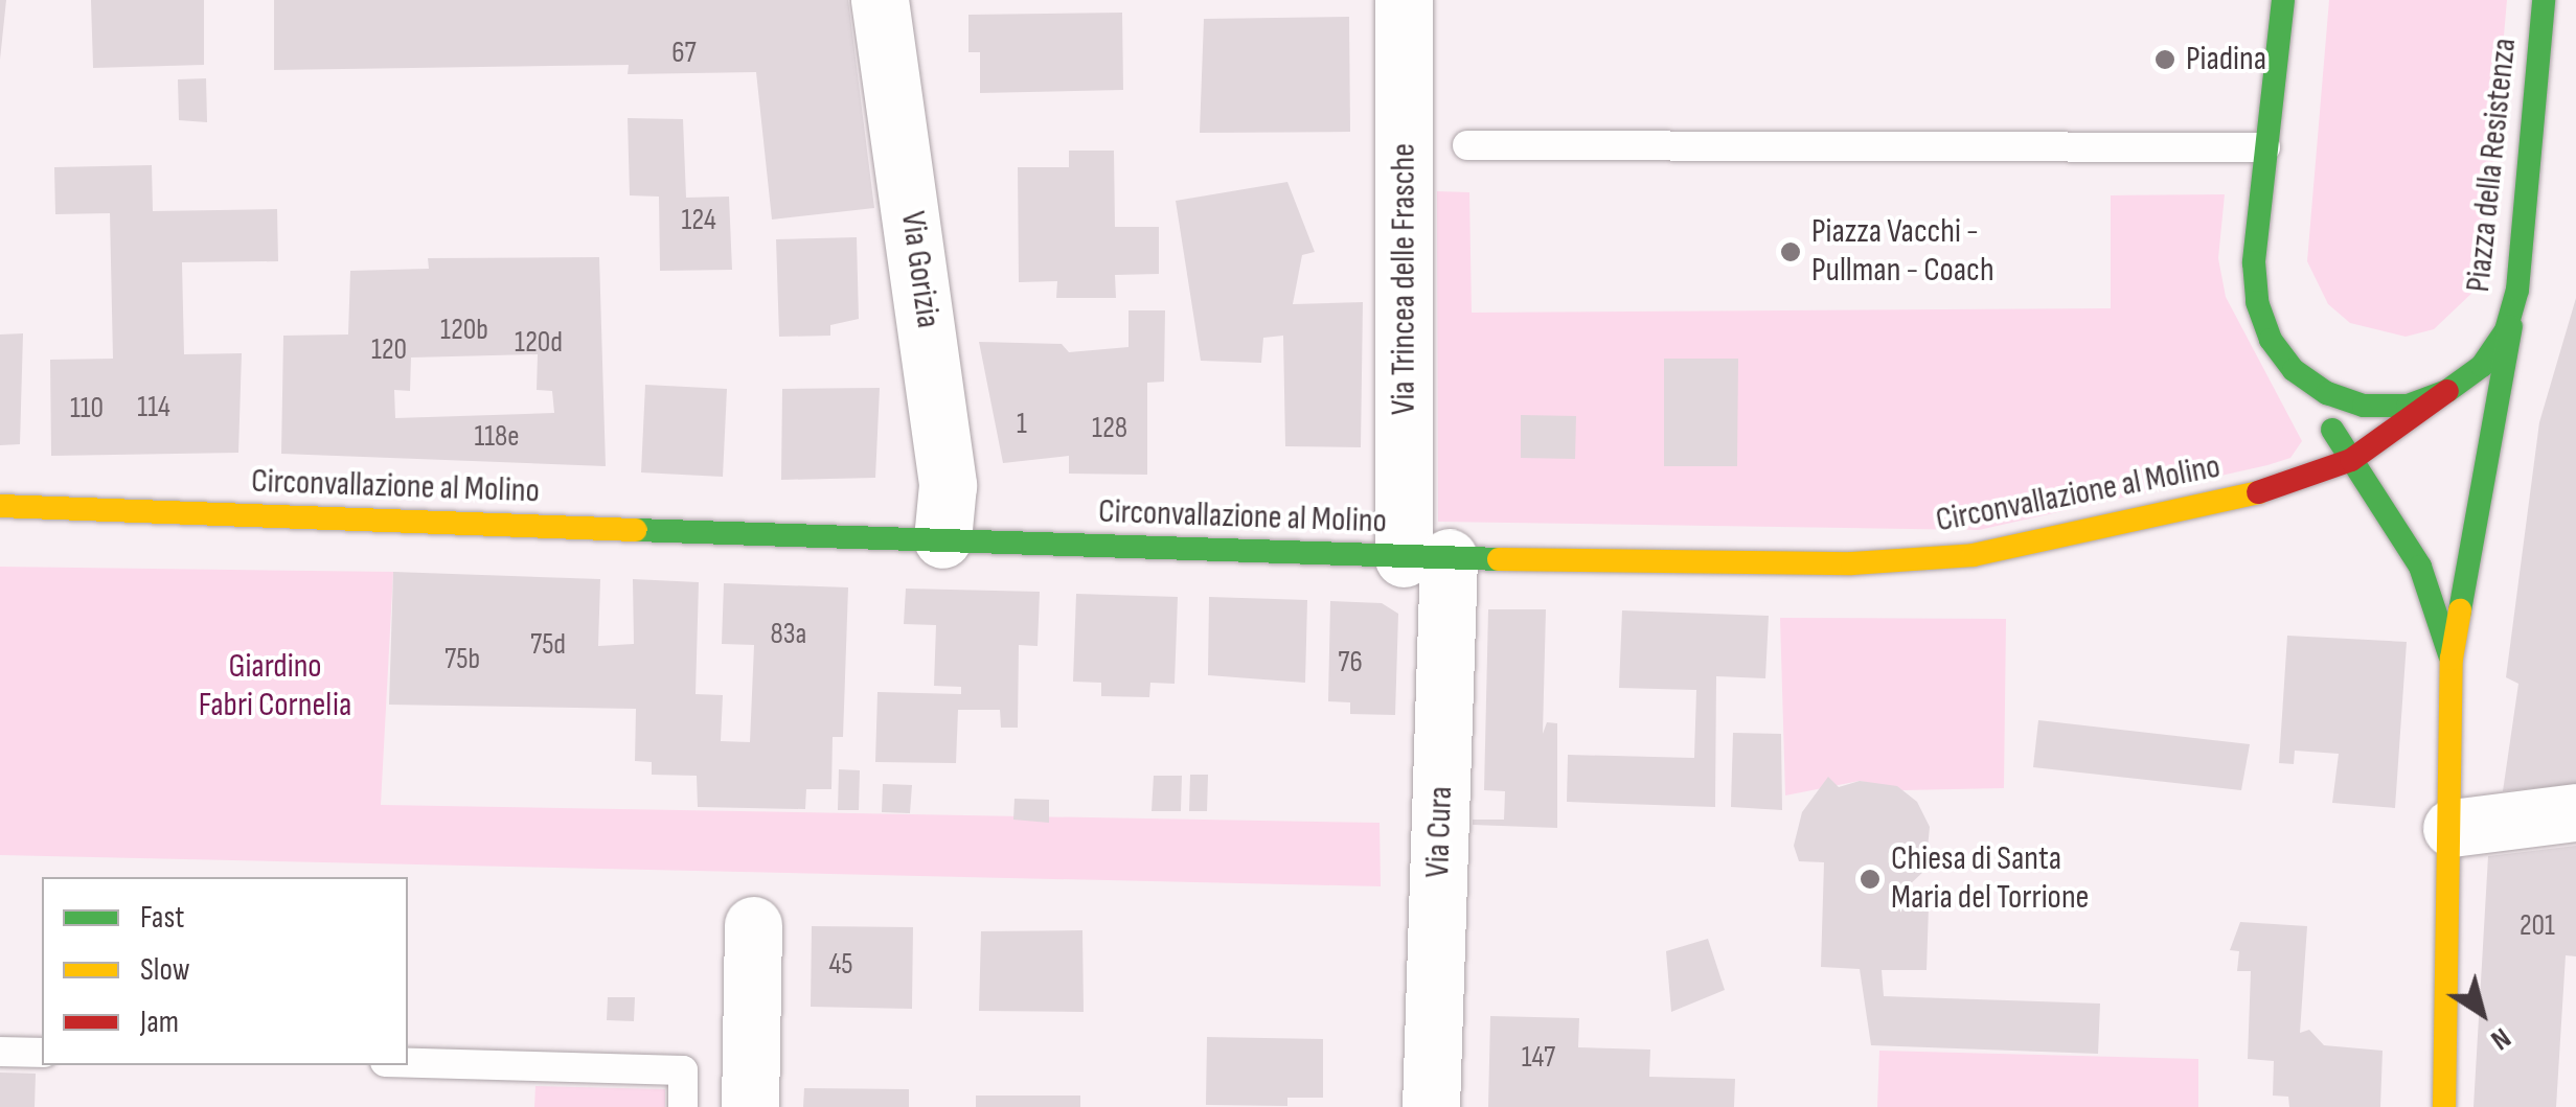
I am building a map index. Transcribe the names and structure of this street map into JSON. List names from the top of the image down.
{
  "streets": {
    "street": [
      "Piazza della Resistenza",
      "Via Gorizia",
      "Via Trincea delle Frasche",
      "Circonvallazione al Molino",
      "Via Cura"
    ]
  },
  "crossings": [
    ["Piazza della Resistenza", "Circonvallazione al Molino"],
    ["Via Gorizia", "Circonvallazione al Molino"],
    ["Via Trincea delle Frasche", "Circonvallazione al Molino"],
    ["Via Trincea delle Frasche", "Via Cura"],
    ["Circonvallazione al Molino", "Via Cura"]
  ],
  "parks": ["Giardino Fabri Cornelia"],
  "places": ["Piadina", "Piazza Vacchi - Pullman - Coach", "Chiesa di Santa Maria del Torrione"],
  "house_numbers": [
    "67",
    "124",
    "120b",
    "120d",
    "120",
    "114",
    "110",
    "1",
    "128",
    "118e",
    "83a",
    "75d",
    "75b",
    "76",
    "201",
    "45",
    "147"
  ],
  "legend": ["Fast", "Slow", "Jam"],
  "north": "bottom right"
}
